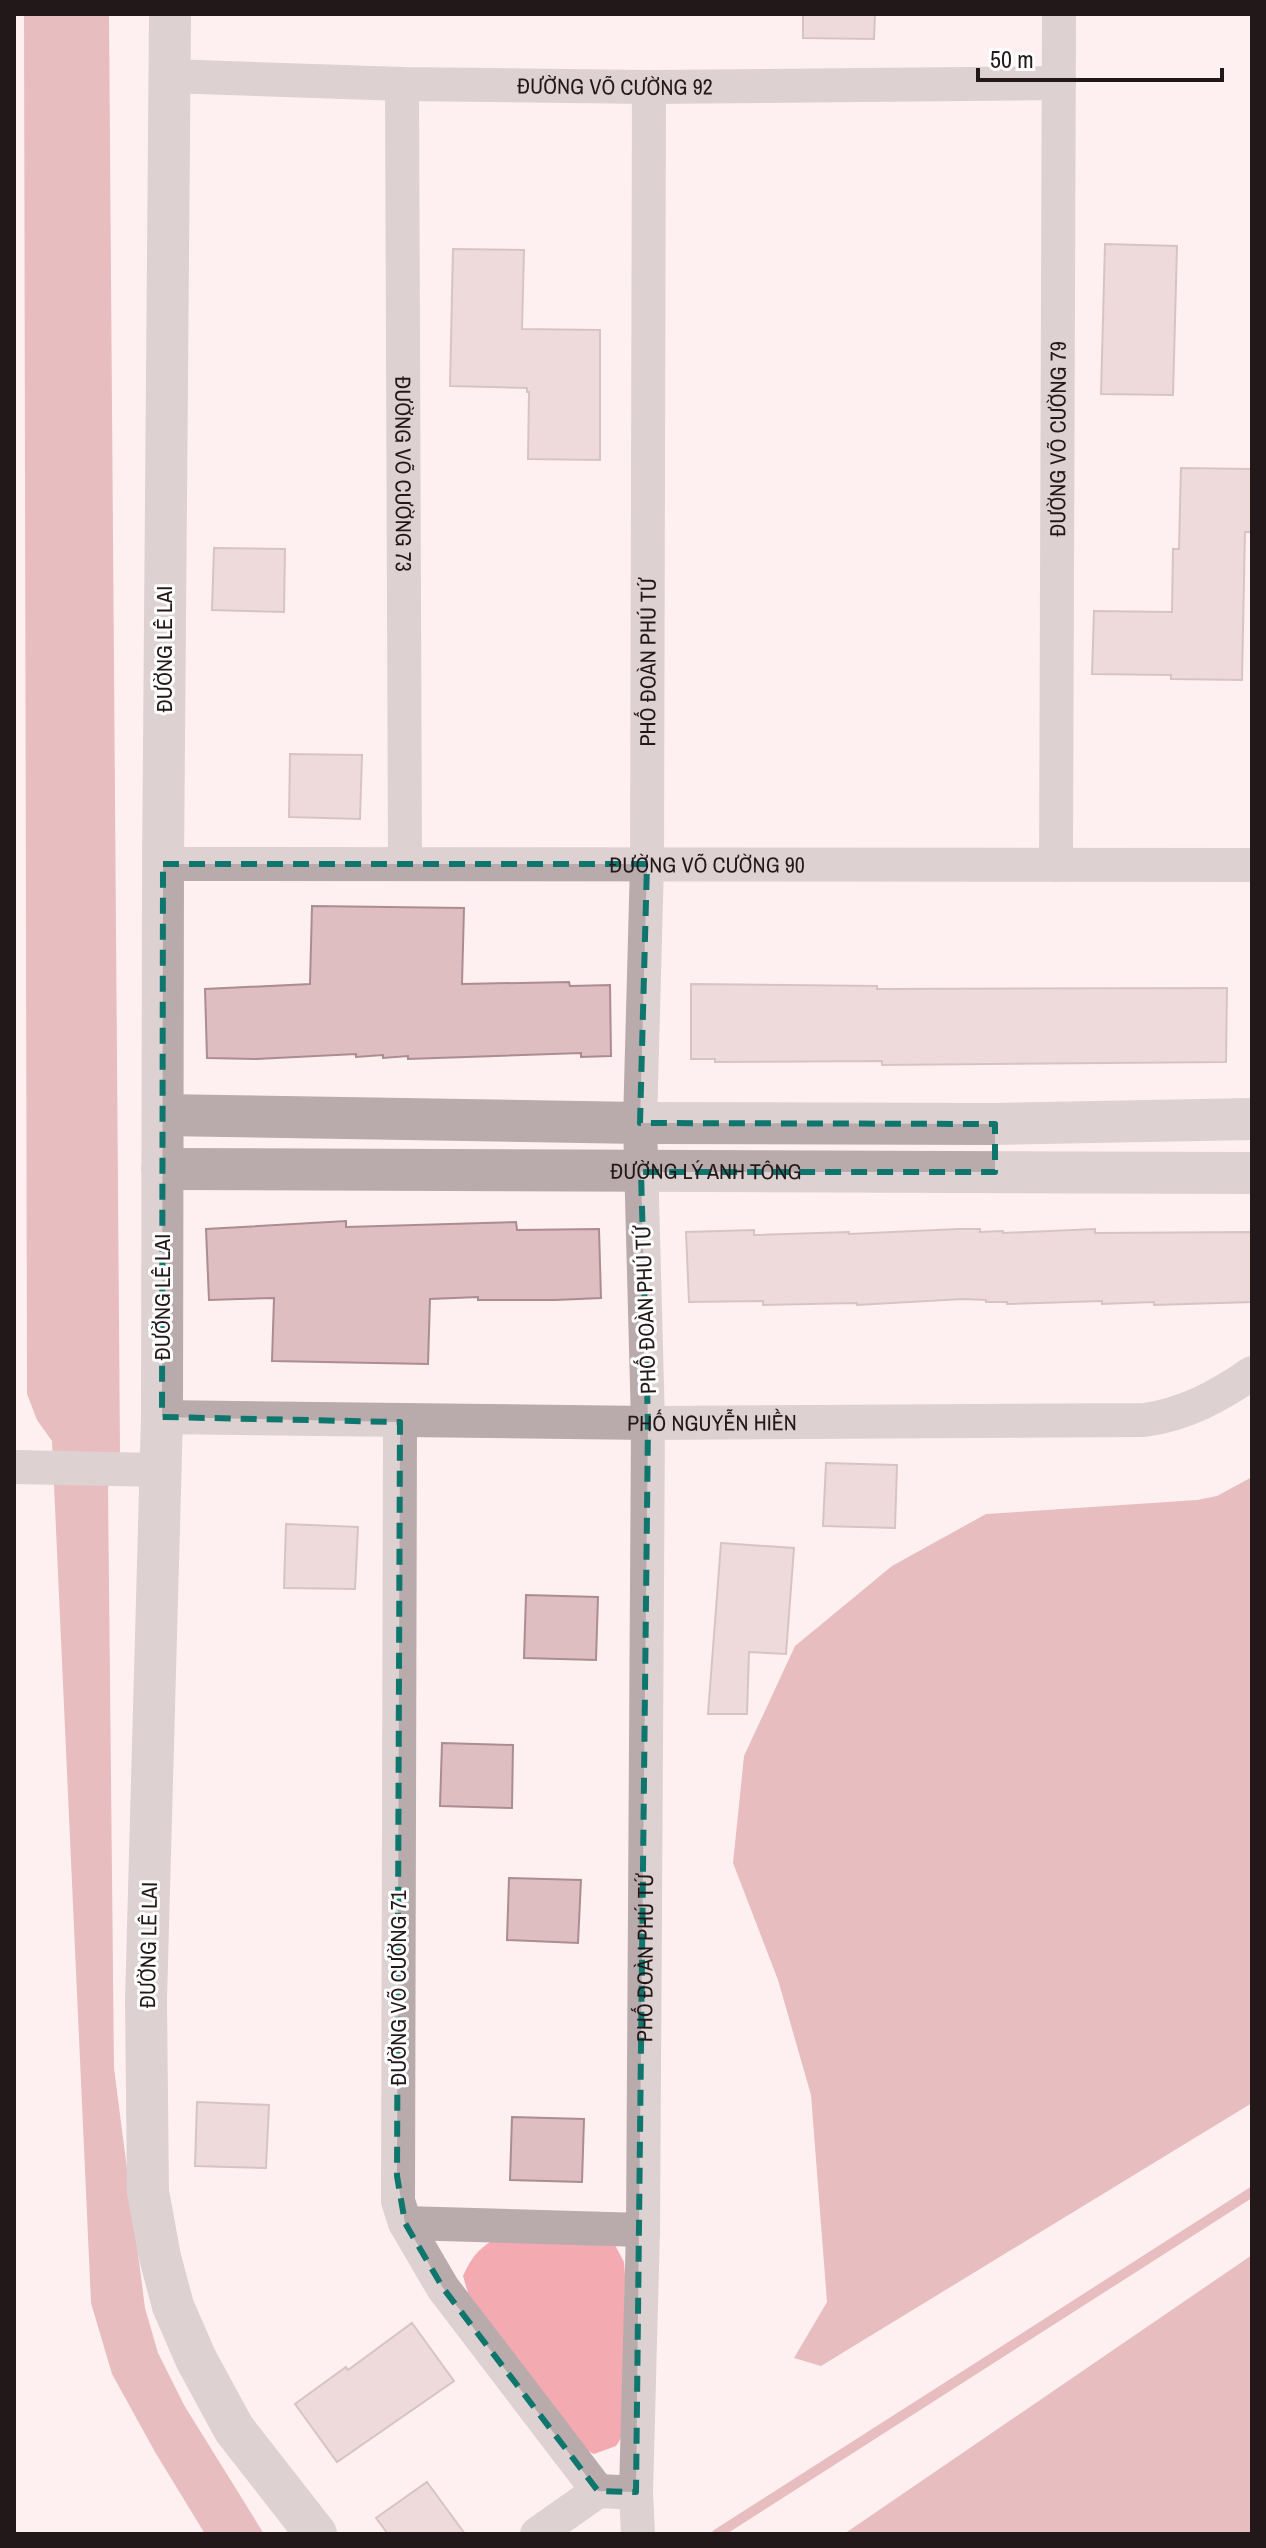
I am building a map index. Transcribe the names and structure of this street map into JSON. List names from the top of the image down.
{
  "streets": {
    "street": [
      "ĐƯỜNG VÕ CƯỜNG 92",
      "ĐƯỜNG VÕ CƯỜNG 79",
      "ĐƯỜNG VÕ CƯỜNG 73",
      "ĐƯỜNG LÊ LAI",
      "PHỐ ĐOÀN PHÚ TỨ",
      "ĐƯỜNG VÕ CƯỜNG 90",
      "ĐƯỜNG LÝ ANH TÔNG",
      "PHỐ NGUYỄN HIỀN",
      "ĐƯỜNG VÕ CƯỜNG 71"
    ]
  },
  "crossings": [
    ["ĐƯỜNG VÕ CƯỜNG 92", "ĐƯỜNG VÕ CƯỜNG 79"],
    ["ĐƯỜNG VÕ CƯỜNG 92", "ĐƯỜNG VÕ CƯỜNG 73"],
    ["ĐƯỜNG VÕ CƯỜNG 92", "ĐƯỜNG LÊ LAI"],
    ["ĐƯỜNG VÕ CƯỜNG 92", "PHỐ ĐOÀN PHÚ TỨ"],
    ["ĐƯỜNG VÕ CƯỜNG 79", "ĐƯỜNG VÕ CƯỜNG 90"],
    ["ĐƯỜNG VÕ CƯỜNG 73", "ĐƯỜNG VÕ CƯỜNG 90"],
    ["ĐƯỜNG LÊ LAI", "ĐƯỜNG VÕ CƯỜNG 90"],
    ["ĐƯỜNG LÊ LAI", "ĐƯỜNG LÝ ANH TÔNG"],
    ["ĐƯỜNG LÊ LAI", "PHỐ NGUYỄN HIỀN"],
    ["PHỐ ĐOÀN PHÚ TỨ", "ĐƯỜNG VÕ CƯỜNG 90"],
    ["PHỐ ĐOÀN PHÚ TỨ", "ĐƯỜNG LÝ ANH TÔNG"],
    ["PHỐ ĐOÀN PHÚ TỨ", "PHỐ NGUYỄN HIỀN"],
    ["PHỐ NGUYỄN HIỀN", "ĐƯỜNG VÕ CƯỜNG 71"]
  ],
  "scale_bar": "50 m"
}
